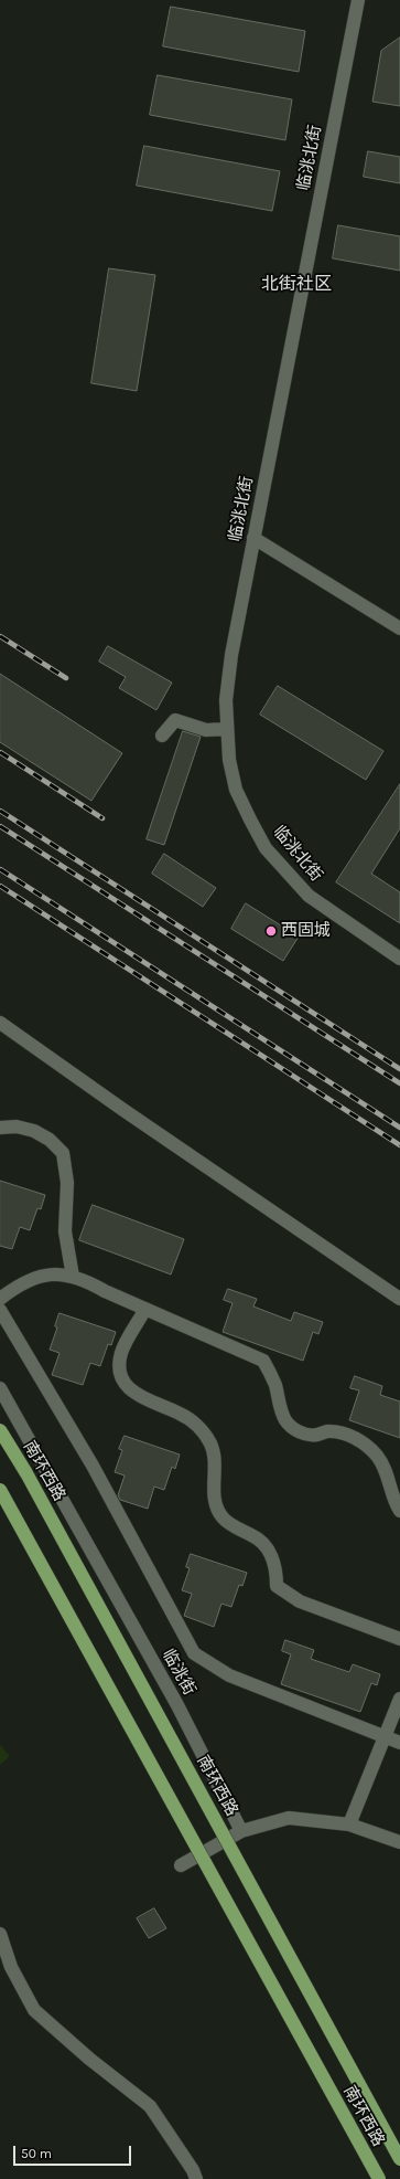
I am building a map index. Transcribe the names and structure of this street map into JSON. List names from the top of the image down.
{
  "streets": {
    "highway": ["南环西路"],
    "street": ["临洮北街", "临洮街"]
  },
  "districts": ["北街社区"],
  "places": ["西固城"],
  "scale_bar": "50 m"
}
